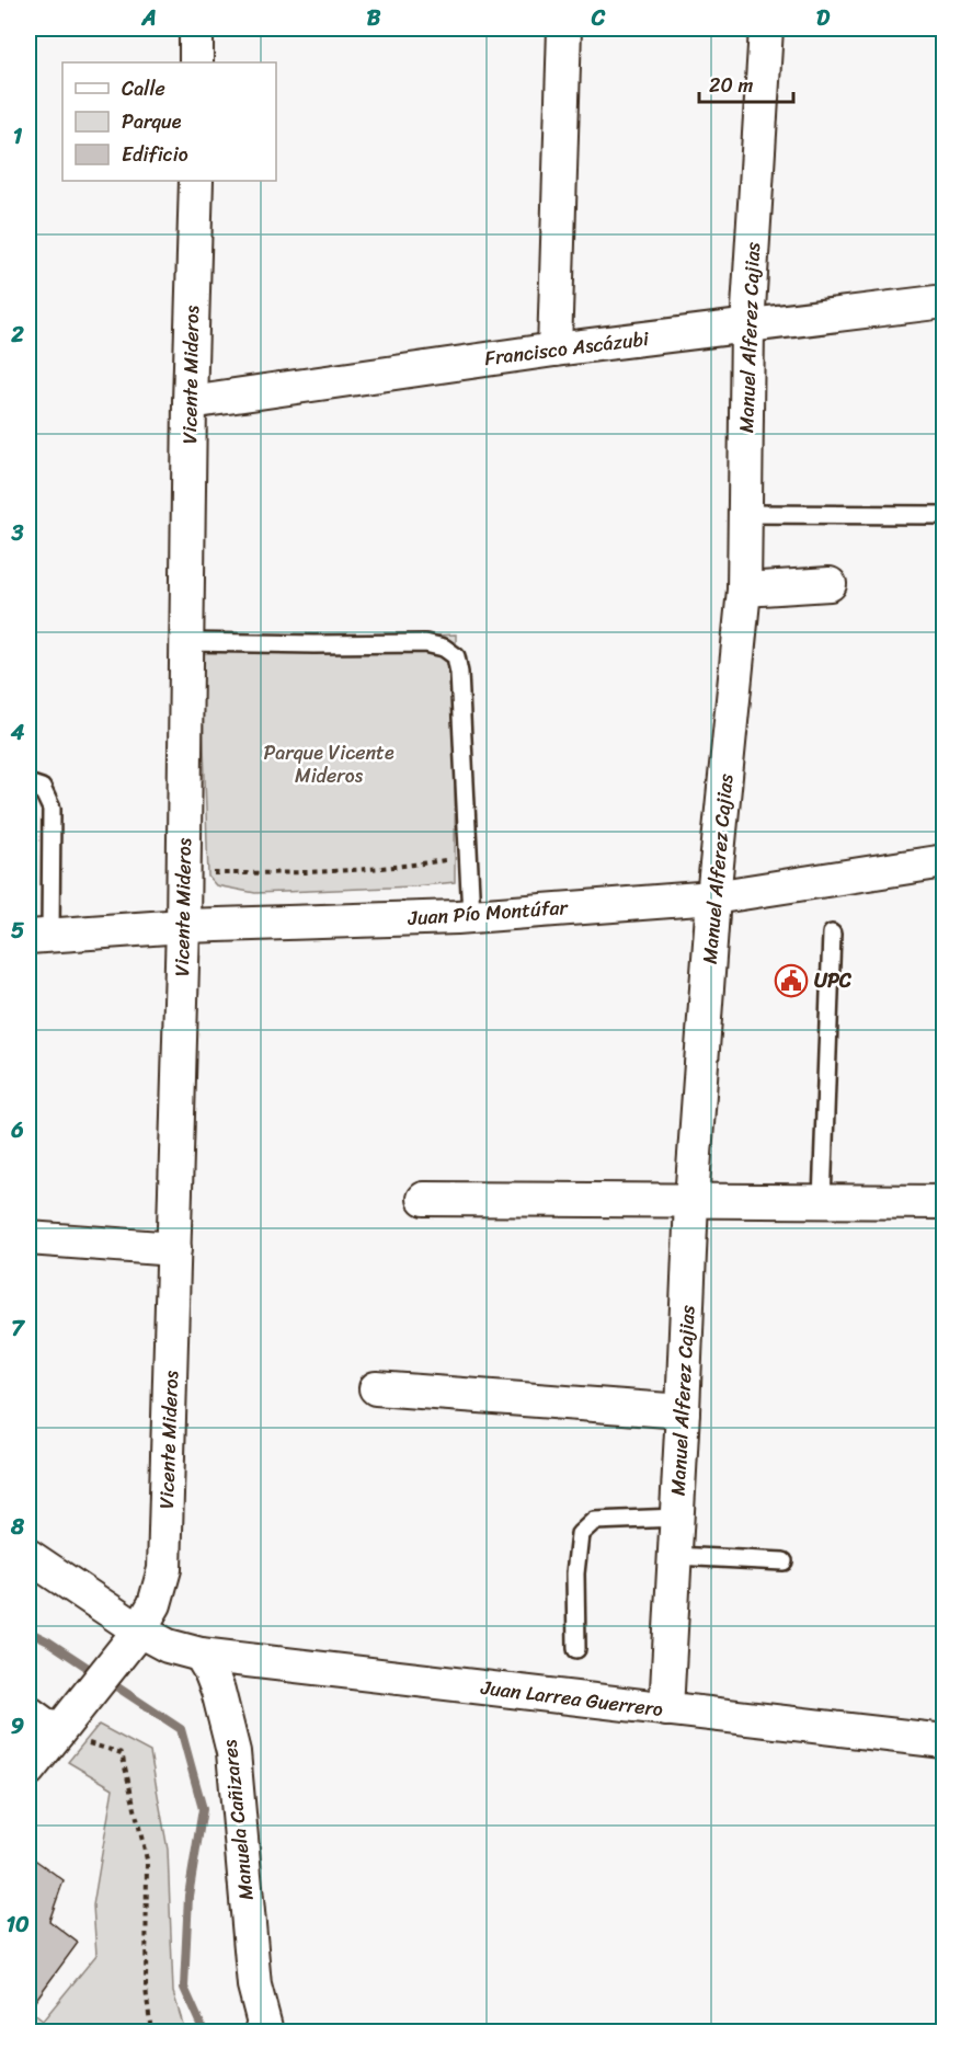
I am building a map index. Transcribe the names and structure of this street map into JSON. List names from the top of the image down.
{
  "streets": {
    "street": [
      "Manuel Alferez Cajias",
      "Francisco Ascázubi",
      "Vicente Mideros",
      "Juan Pío Montúfar",
      "Juan Larrea Guerrero",
      "Manuela Cañizares"
    ]
  },
  "crossings": [
    ["Manuel Alferez Cajias", "Francisco Ascázubi"],
    ["Manuel Alferez Cajias", "Juan Pío Montúfar"],
    ["Manuel Alferez Cajias", "Juan Larrea Guerrero"],
    ["Francisco Ascázubi", "Vicente Mideros"],
    ["Vicente Mideros", "Juan Pío Montúfar"],
    ["Juan Larrea Guerrero", "Manuela Cañizares"]
  ],
  "parks": ["Parque Vicente Mideros"],
  "places": {
    "public building": ["UPC"]
  },
  "legend": ["Calle", "Parque", "Edificio"],
  "scale_bar": "20 m",
  "grid": {
    "columns": [
      "A",
      "B",
      "C",
      "D"
    ],
    "rows": [
      "1",
      "2",
      "3",
      "4",
      "5",
      "6",
      "7",
      "8",
      "9",
      "10"
    ]
  }
}
